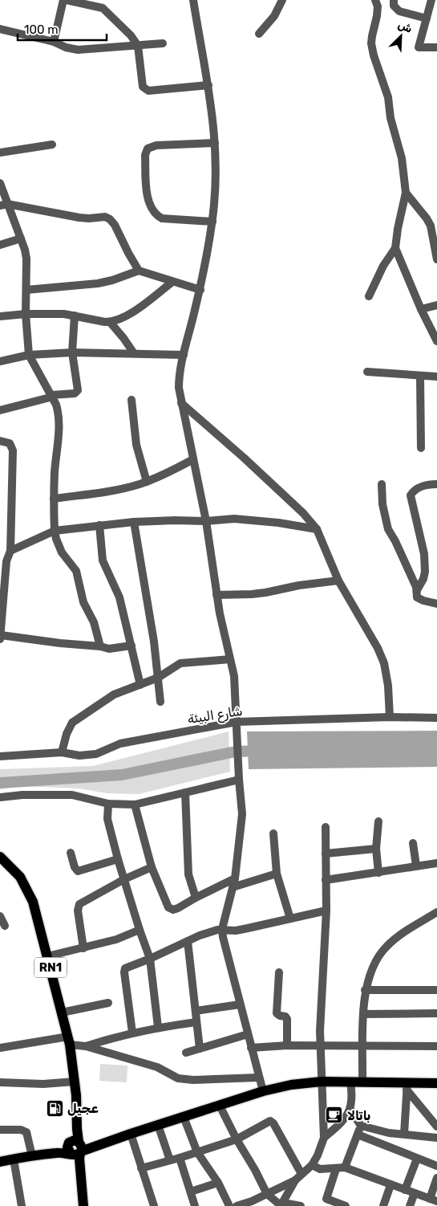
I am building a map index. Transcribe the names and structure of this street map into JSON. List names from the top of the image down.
{
  "streets": {
    "main road": ["RN1"],
    "street": ["شارع البيئة"]
  },
  "places": {
    "fuel station": ["عجيل"],
    "cafe": ["باتالا"]
  },
  "scale_bar": "100 m",
  "north": "top right"
}
